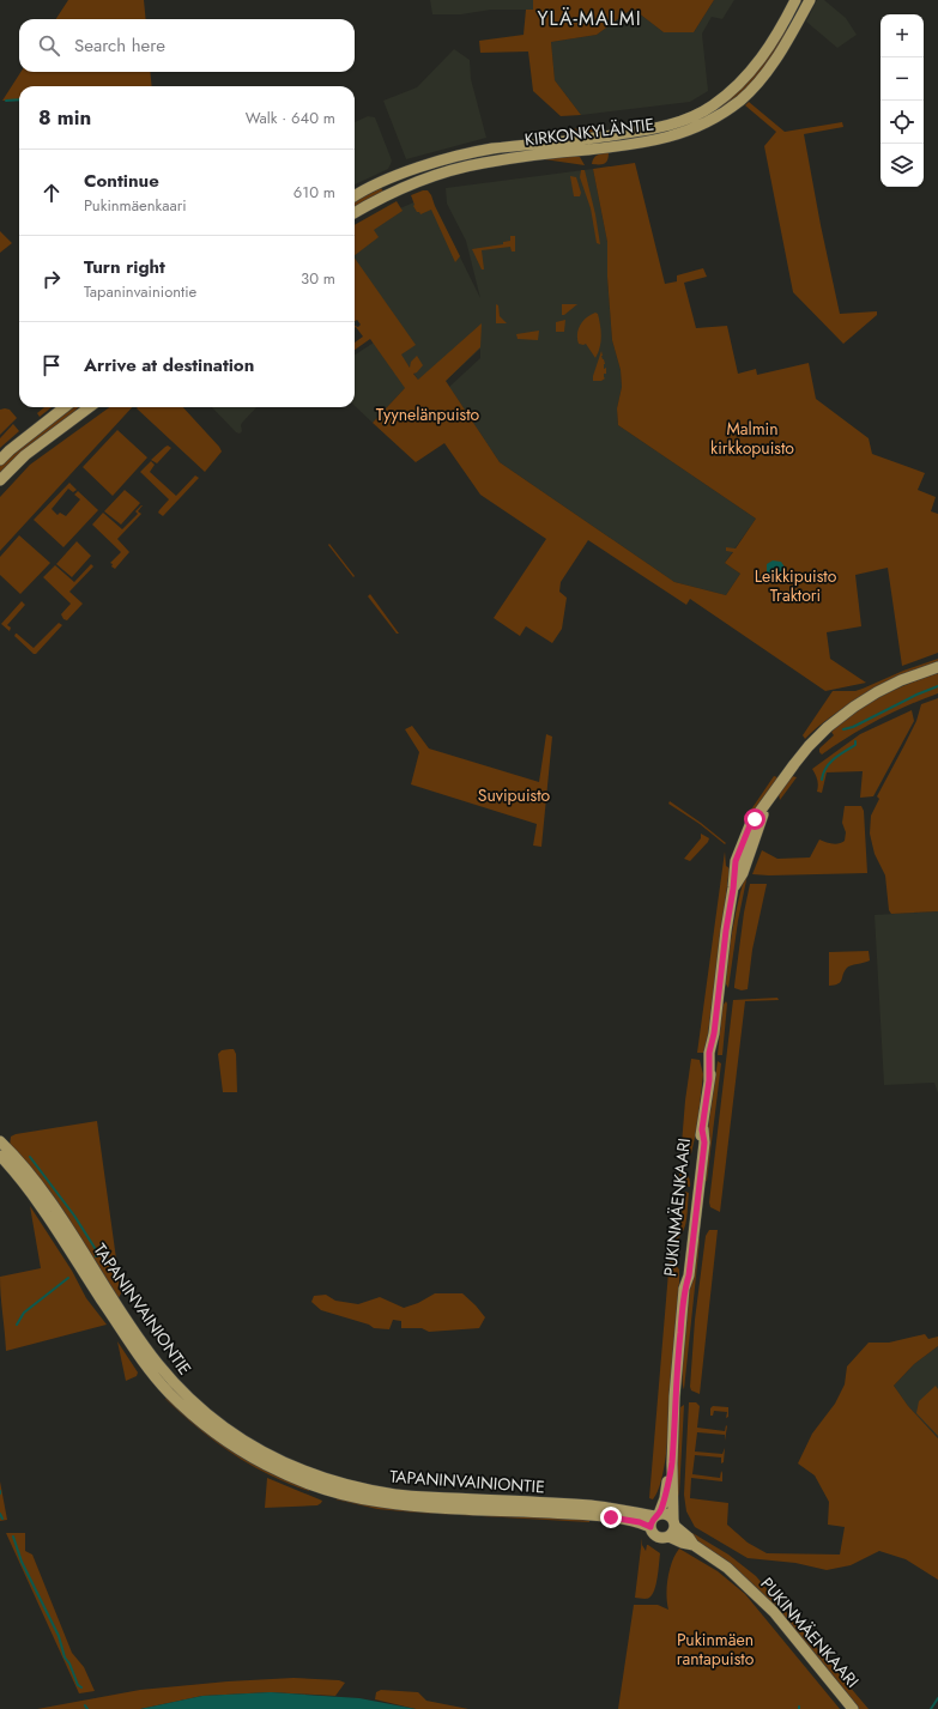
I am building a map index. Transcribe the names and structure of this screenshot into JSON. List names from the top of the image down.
{
  "streets": {
    "main road": ["KIRKONKYLÄNTIE", "PUKINMÄENKAARI", "TAPANINVAINIONTIE"]
  },
  "crossings": [
    ["PUKINMÄENKAARI", "TAPANINVAINIONTIE"]
  ],
  "districts": ["YLÄ-MALMI"],
  "parks": [
    "Tyynelänpuisto",
    "Malmin kirkkopuisto",
    "Leikkipuisto Traktori",
    "Suvipuisto",
    "Pukinmäen rantapuisto"
  ],
  "page": {
    "map_buttons": ["+", "−"],
    "search": "Search here",
    "heading": ["8 min", "Walk · 640 m"],
    "list": [
      ["Continue", "Pukinmäenkaari", "610 m"],
      ["Turn right", "Tapaninvainiontie", "30 m"],
      "Arrive at destination"
    ]
  }
}
